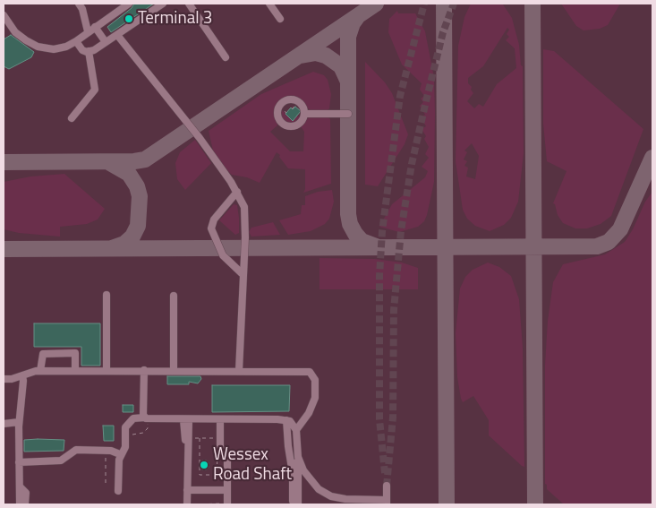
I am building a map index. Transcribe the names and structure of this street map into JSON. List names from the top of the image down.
{
  "places": ["Terminal 3", "Wessex Road Shaft"]
}
